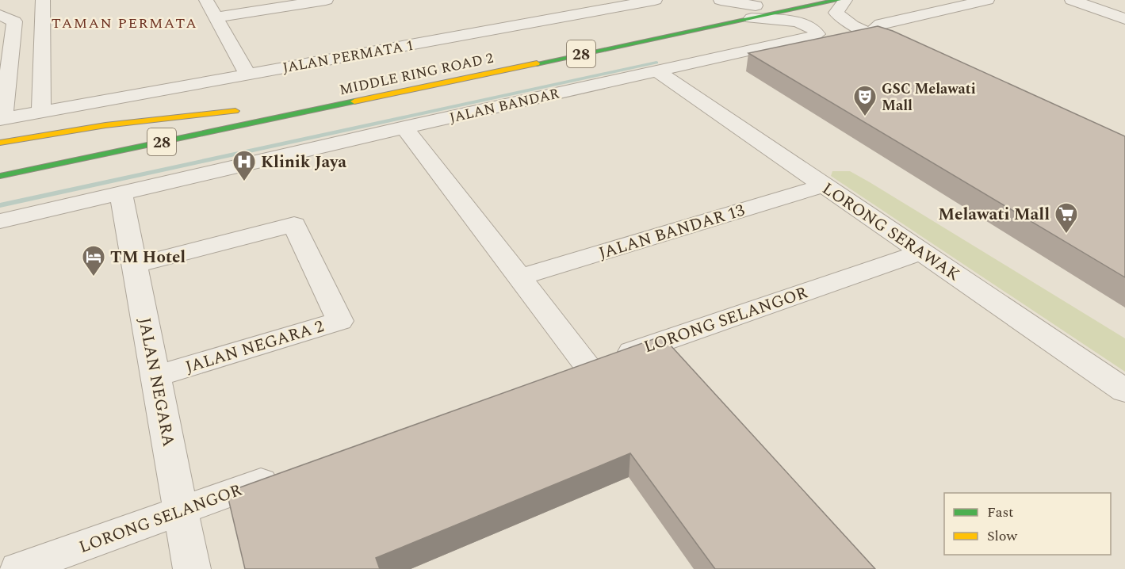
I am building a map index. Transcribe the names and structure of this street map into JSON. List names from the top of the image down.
{
  "streets": {
    "highway": ["28", "MIDDLE RING ROAD 2"],
    "street": [
      "JALAN PERMATA 1",
      "JALAN BANDAR",
      "JALAN BANDAR 13",
      "LORONG SERAWAK",
      "LORONG SELANGOR",
      "JALAN NEGARA 2",
      "JALAN NEGARA"
    ]
  },
  "crossings": [
    ["MIDDLE RING ROAD 2", "JALAN BANDAR"],
    ["JALAN BANDAR", "LORONG SERAWAK"],
    ["JALAN BANDAR", "JALAN NEGARA"],
    ["JALAN BANDAR 13", "LORONG SERAWAK"],
    ["JALAN BANDAR 13", "LORONG SELANGOR"],
    ["LORONG SERAWAK", "LORONG SELANGOR"],
    ["LORONG SELANGOR", "JALAN NEGARA"],
    ["JALAN NEGARA 2", "JALAN NEGARA"]
  ],
  "districts": ["TAMAN PERMATA"],
  "places": {
    "theatre": ["GSC Melawati Mall"],
    "hospital": ["Klinik Jaya"],
    "supermarket": ["Melawati Mall"],
    "hotel": ["TM Hotel"]
  },
  "legend": ["Fast", "Slow"]
}
